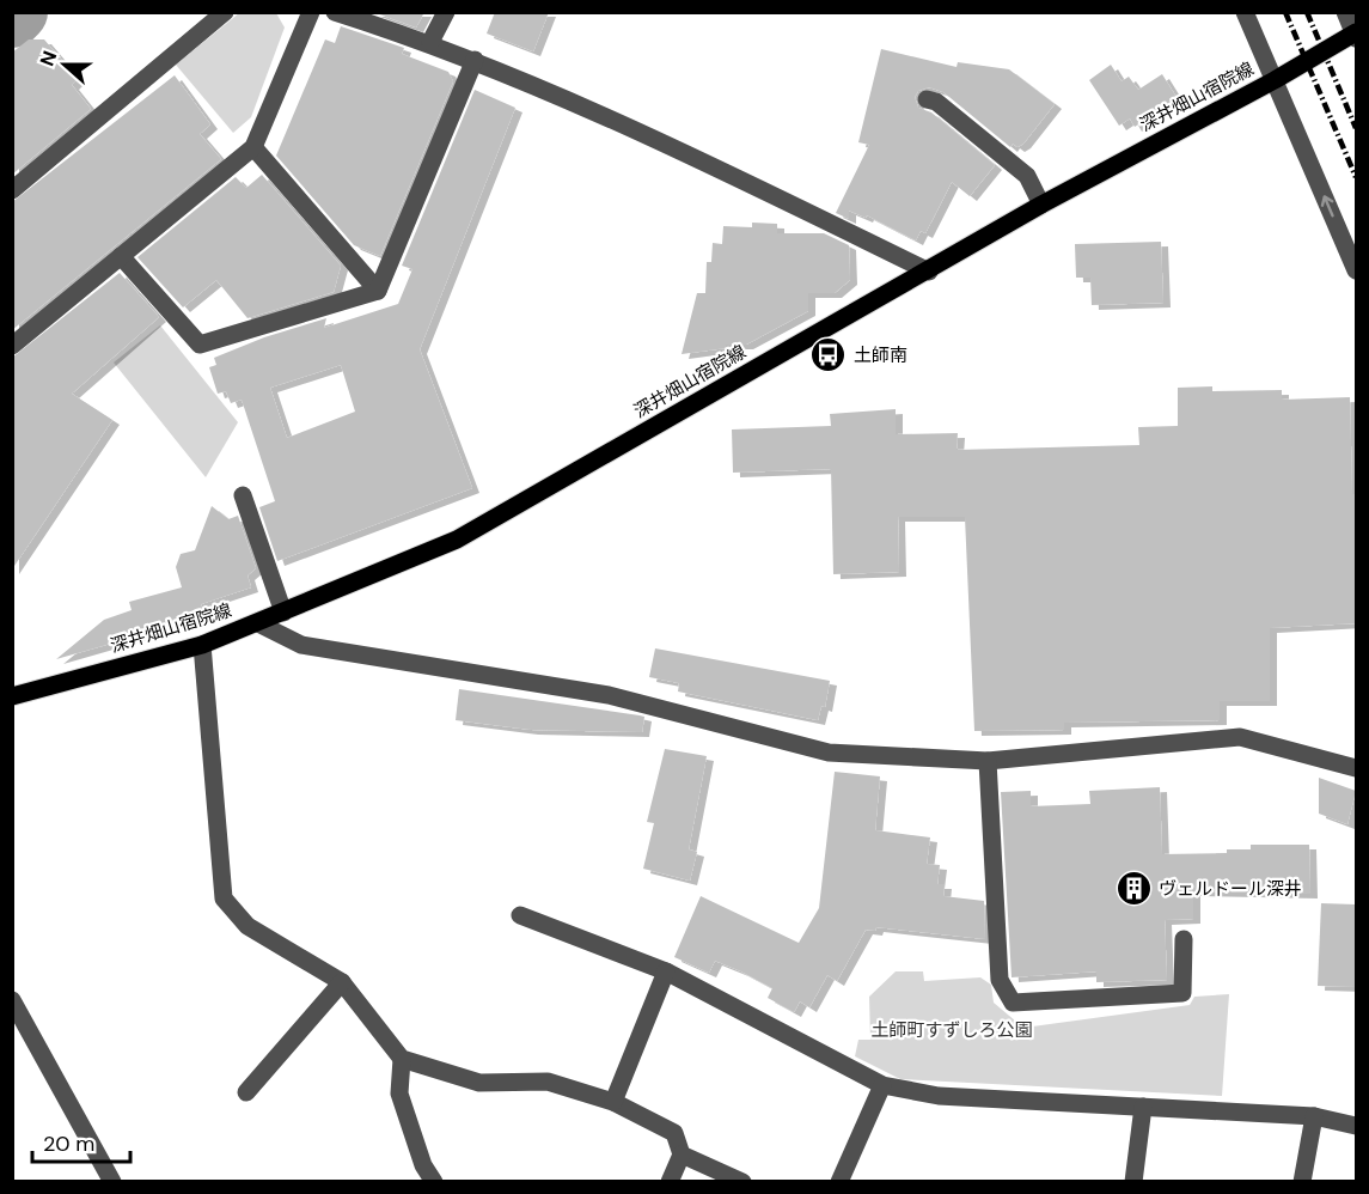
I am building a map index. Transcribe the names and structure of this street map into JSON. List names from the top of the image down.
{
  "streets": {
    "main road": ["深井畑山宿院線"]
  },
  "parks": ["土師町すずしろ公園"],
  "places": {
    "bus stop": ["土師南"],
    "building": ["ヴェルドール深井"]
  },
  "scale_bar": "20 m",
  "north": "left"
}
